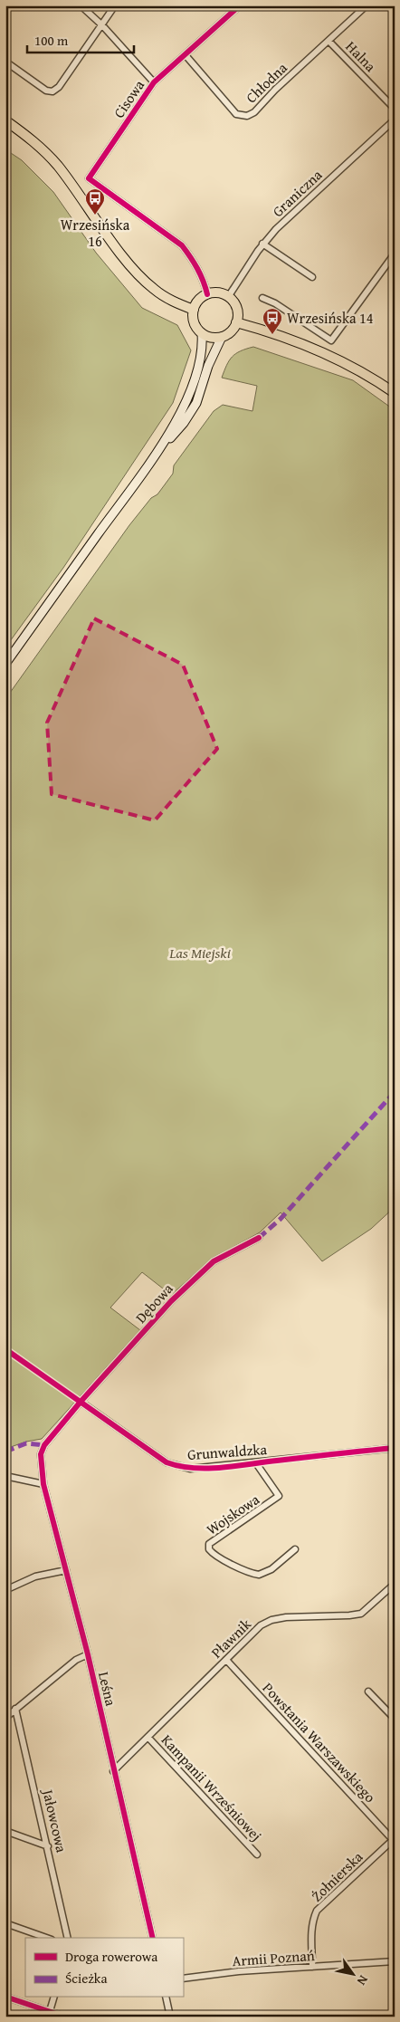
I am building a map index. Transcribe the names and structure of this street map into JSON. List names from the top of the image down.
{
  "streets": {
    "street": [
      "Halna",
      "Chłodna",
      "Cisowa",
      "Graniczna",
      "Dębowa",
      "Grunwaldzka",
      "Wojskowa",
      "Pławnik",
      "Leśna",
      "Powstania Warszawskiego",
      "Kampanii Wrześniowej",
      "Jałowcowa",
      "Żołnierska",
      "Armii Poznań"
    ]
  },
  "crossings": [
    ["Halna", "Chłodna"],
    ["Chłodna", "Cisowa"],
    ["Cisowa", "Graniczna"],
    ["Dębowa", "Grunwaldzka"],
    ["Dębowa", "Leśna"],
    ["Grunwaldzka", "Wojskowa"],
    ["Pławnik", "Leśna"],
    ["Pławnik", "Powstania Warszawskiego"],
    ["Pławnik", "Kampanii Wrześniowej"],
    ["Powstania Warszawskiego", "Żołnierska"],
    ["Żołnierska", "Armii Poznań"]
  ],
  "parks": ["Las Miejski"],
  "places": {
    "bus stop": ["Wrzesińska 16", "Wrzesińska 14"]
  },
  "legend": ["Droga rowerowa", "Ścieżka"],
  "scale_bar": "100 m",
  "north": "bottom right"
}
